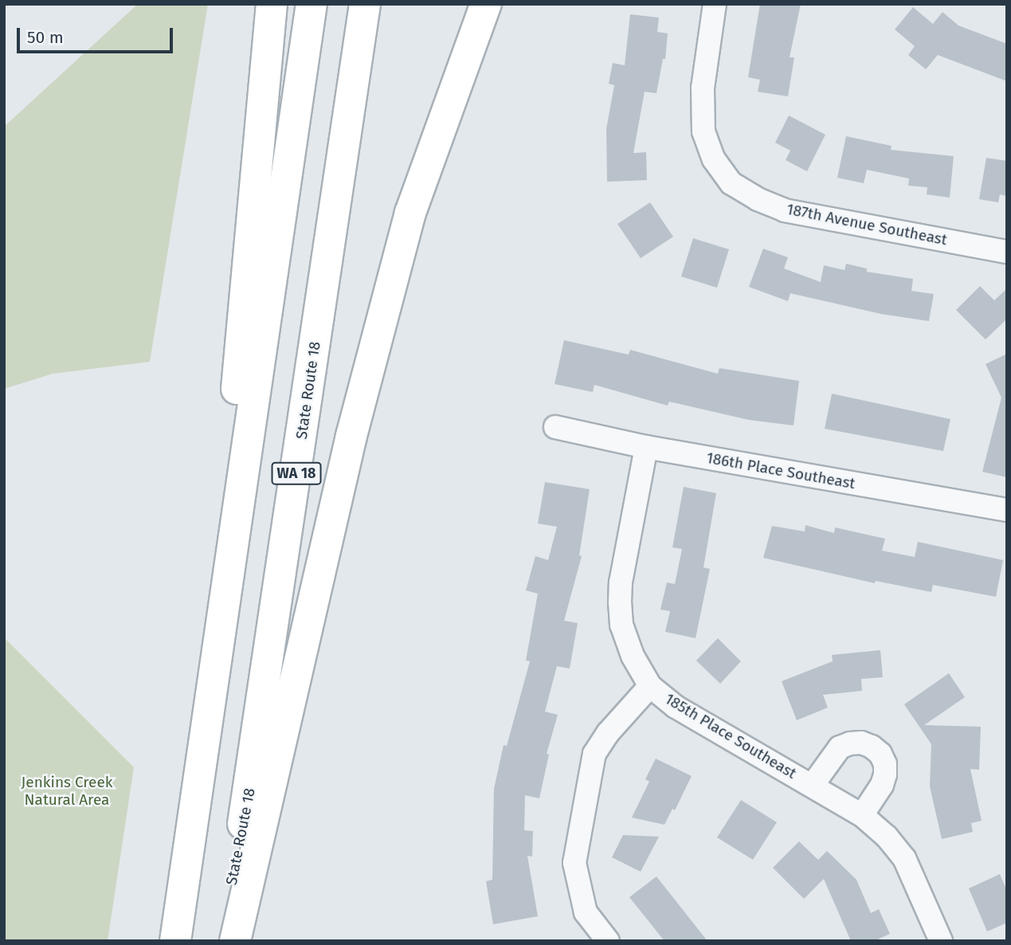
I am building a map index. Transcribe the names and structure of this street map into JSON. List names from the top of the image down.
{
  "streets": {
    "highway": ["State Route 18", "WA 18"],
    "street": ["187th Avenue Southeast", "186th Place Southeast", "185th Place Southeast"]
  },
  "parks": ["Jenkins Creek Natural Area"],
  "scale_bar": "50 m"
}
